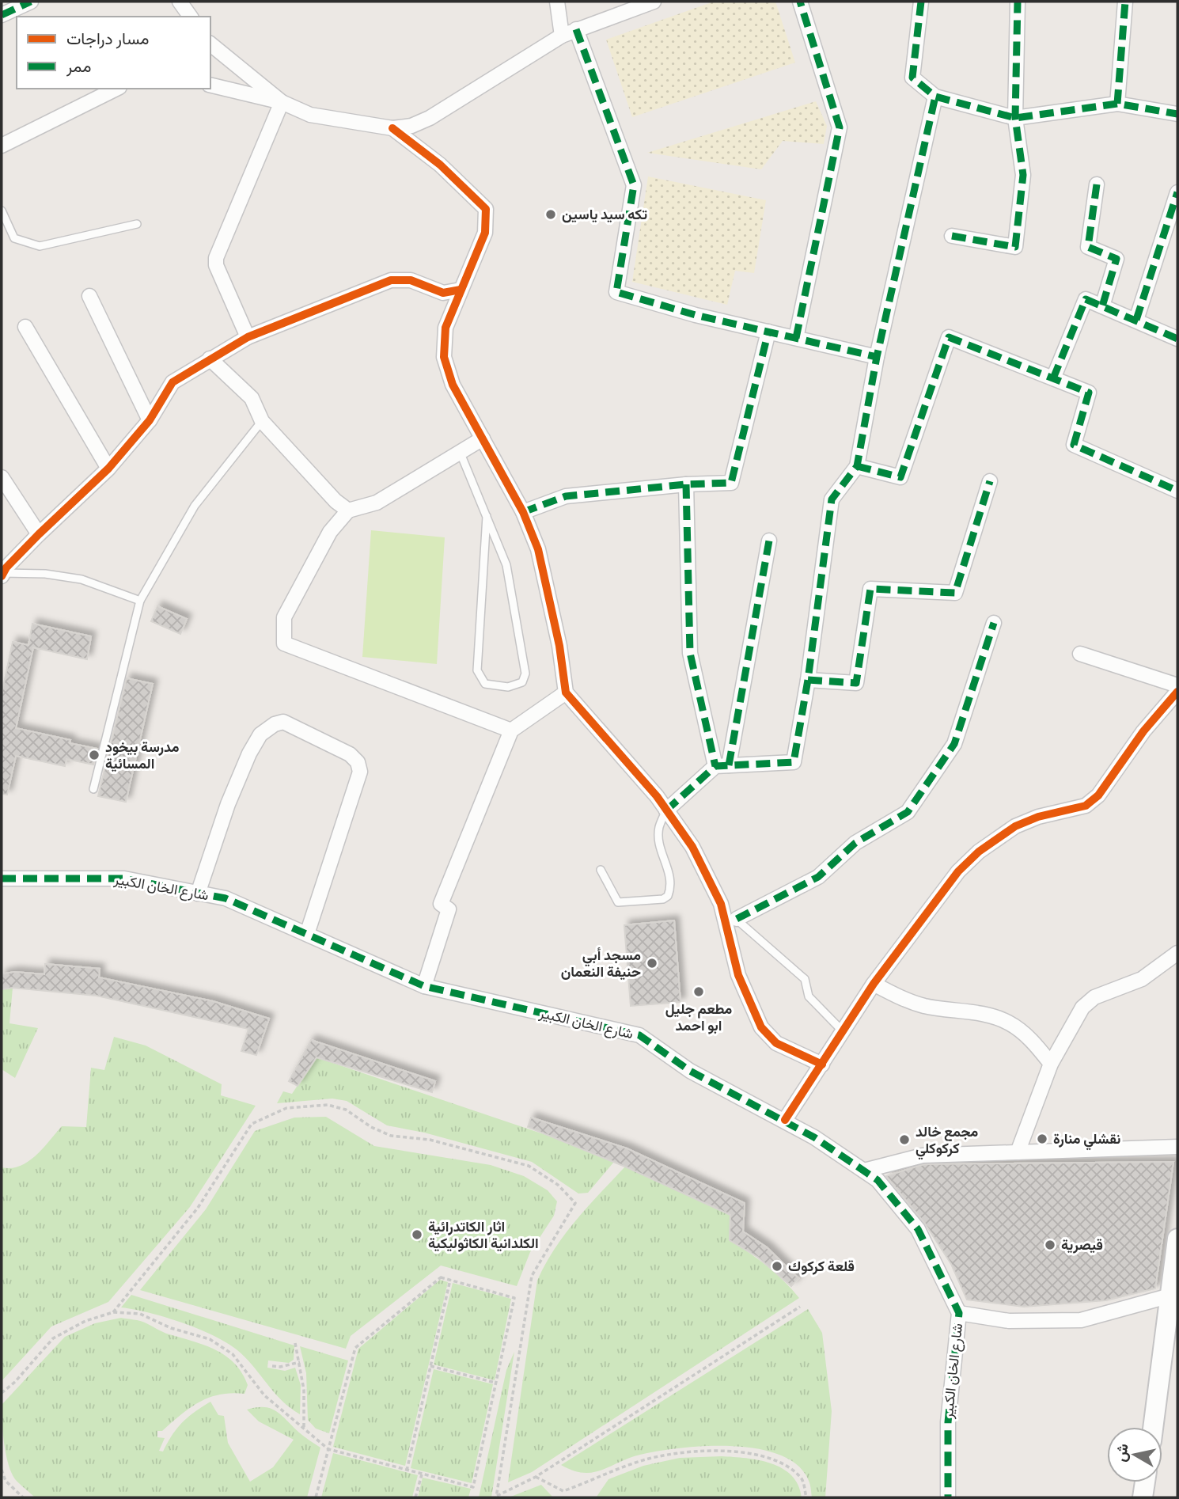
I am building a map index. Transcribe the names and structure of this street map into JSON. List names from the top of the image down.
{
  "streets": {
    "street": ["شارع الخان الكبير"]
  },
  "places": [
    "تكه سيد ياسين",
    "مدرسة بيخود المسائية",
    "مسجد أبي حنيفة النعمان",
    "مطعم جليل ابو احمد",
    "نقشلي منارة",
    "مجمع خالد كركوكلي",
    "اثار الكاتدرائية الكلدانية الكاثوليكية",
    "قيصرية",
    "قلعة كركوك"
  ],
  "legend": ["مسار دراجات", "ممر"],
  "north": "left"
}
